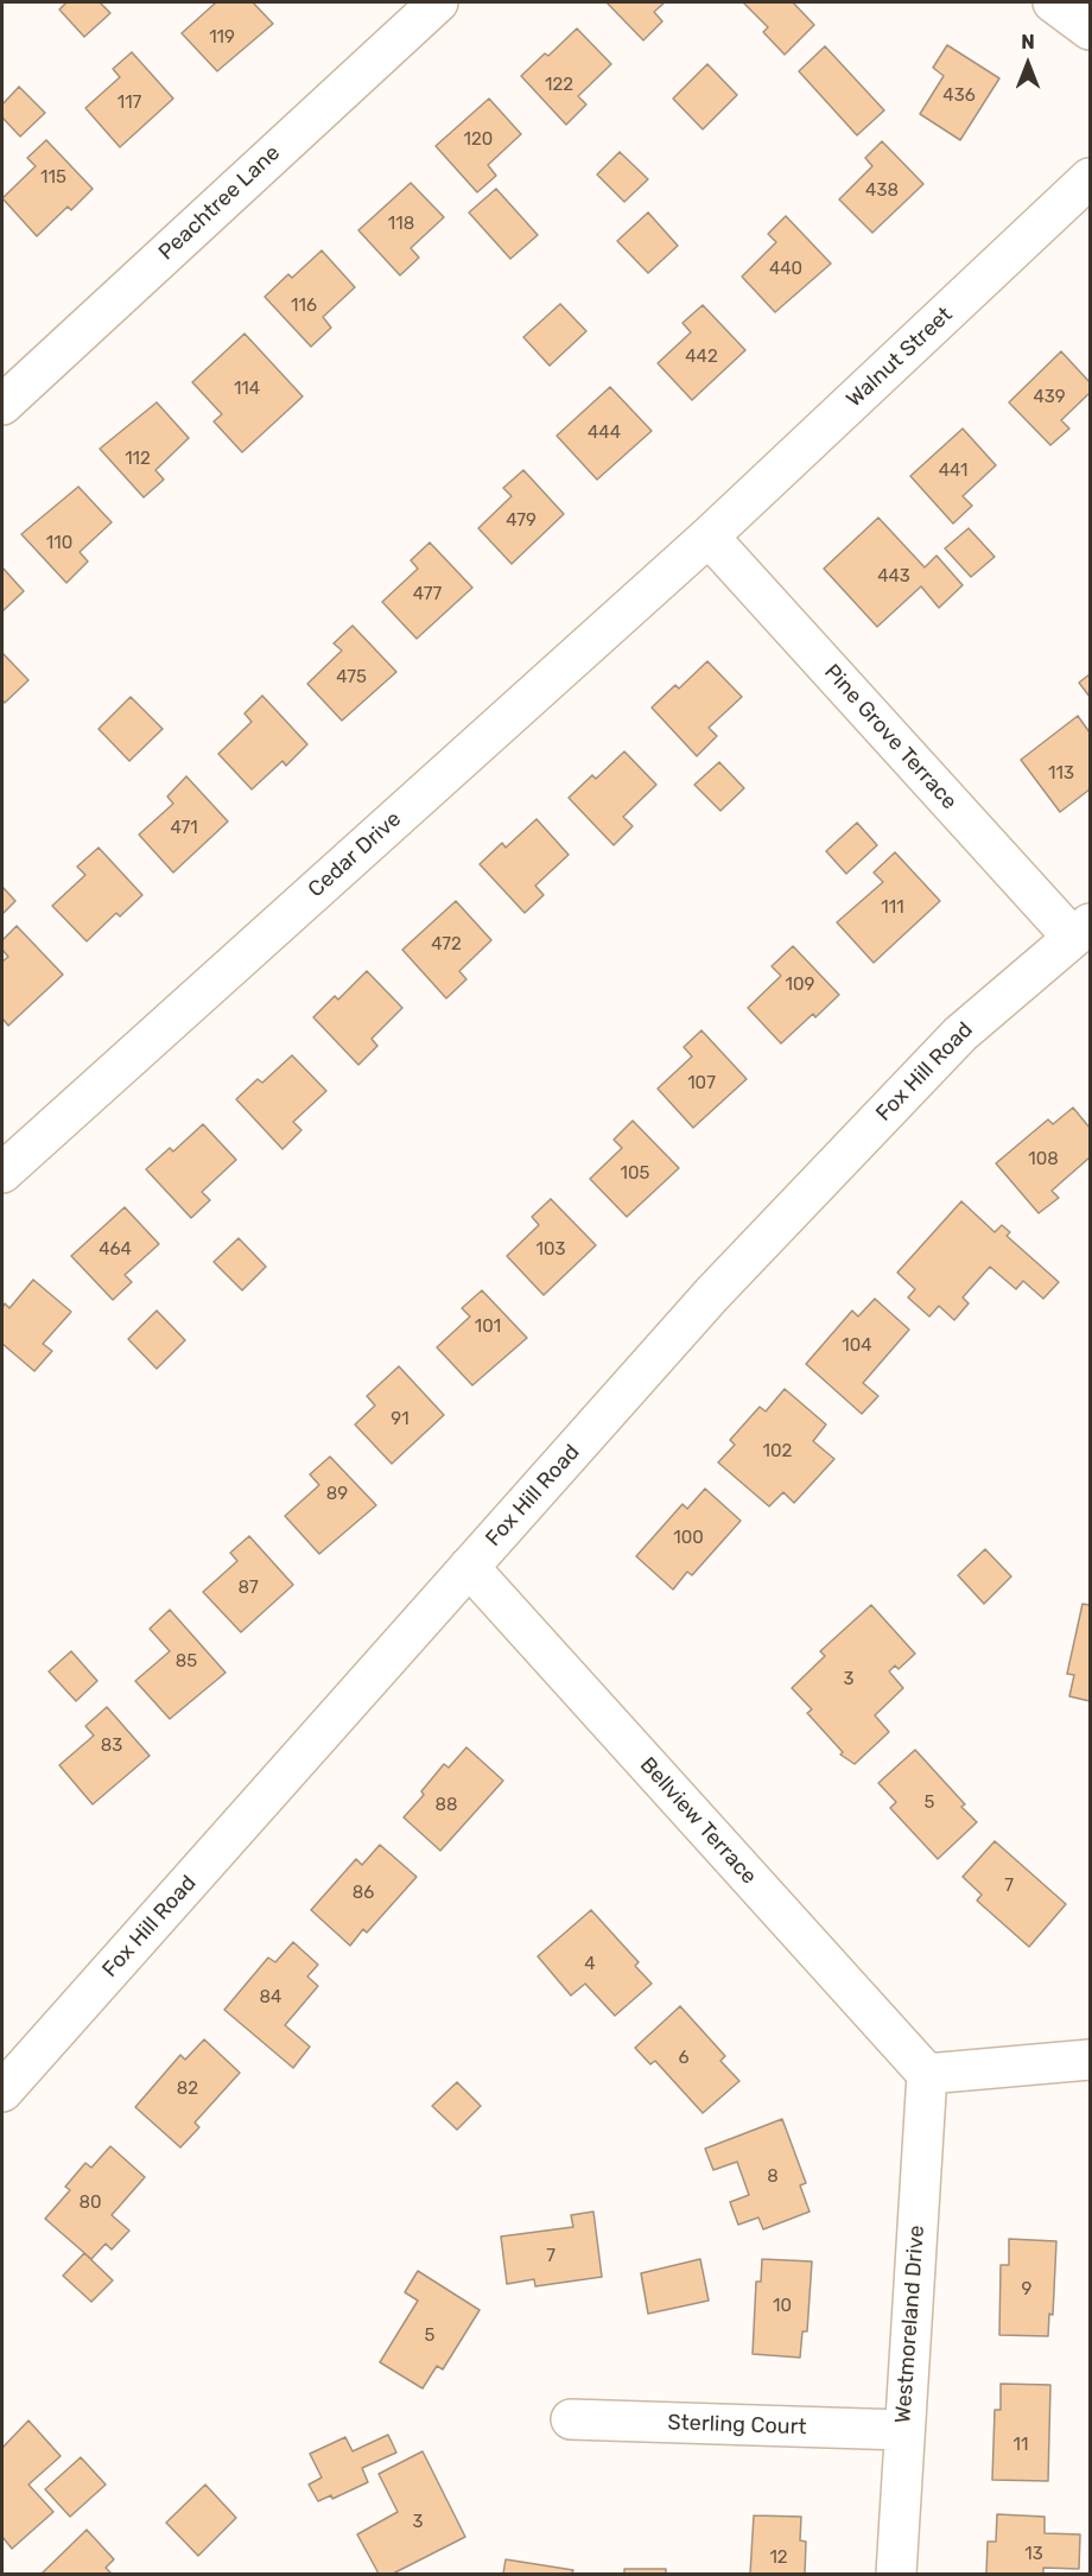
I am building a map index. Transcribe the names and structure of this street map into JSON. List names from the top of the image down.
{
  "streets": {
    "street": [
      "Peachtree Lane",
      "Walnut Street",
      "Pine Grove Terrace",
      "Cedar Drive",
      "Fox Hill Road",
      "Bellview Terrace",
      "Westmoreland Drive",
      "Sterling Court"
    ]
  },
  "crossings": [
    ["Walnut Street", "Pine Grove Terrace"],
    ["Walnut Street", "Cedar Drive"],
    ["Pine Grove Terrace", "Cedar Drive"],
    ["Pine Grove Terrace", "Fox Hill Road"],
    ["Fox Hill Road", "Bellview Terrace"],
    ["Bellview Terrace", "Westmoreland Drive"],
    ["Westmoreland Drive", "Sterling Court"]
  ],
  "house_numbers": [
    "119",
    "122",
    "436",
    "117",
    "120",
    "115",
    "438",
    "118",
    "440",
    "116",
    "442",
    "114",
    "439",
    "444",
    "112",
    "441",
    "479",
    "110",
    "443",
    "477",
    "475",
    "113",
    "471",
    "111",
    "472",
    "109",
    "107",
    "108",
    "105",
    "464",
    "103",
    "101",
    "104",
    "91",
    "102",
    "89",
    "100",
    "87",
    "85",
    "3",
    "83",
    "5",
    "88",
    "7",
    "86",
    "4",
    "84",
    "6",
    "82",
    "8",
    "80",
    "7",
    "9",
    "10",
    "5",
    "11",
    "3",
    "13",
    "12"
  ],
  "north": "top"
}
